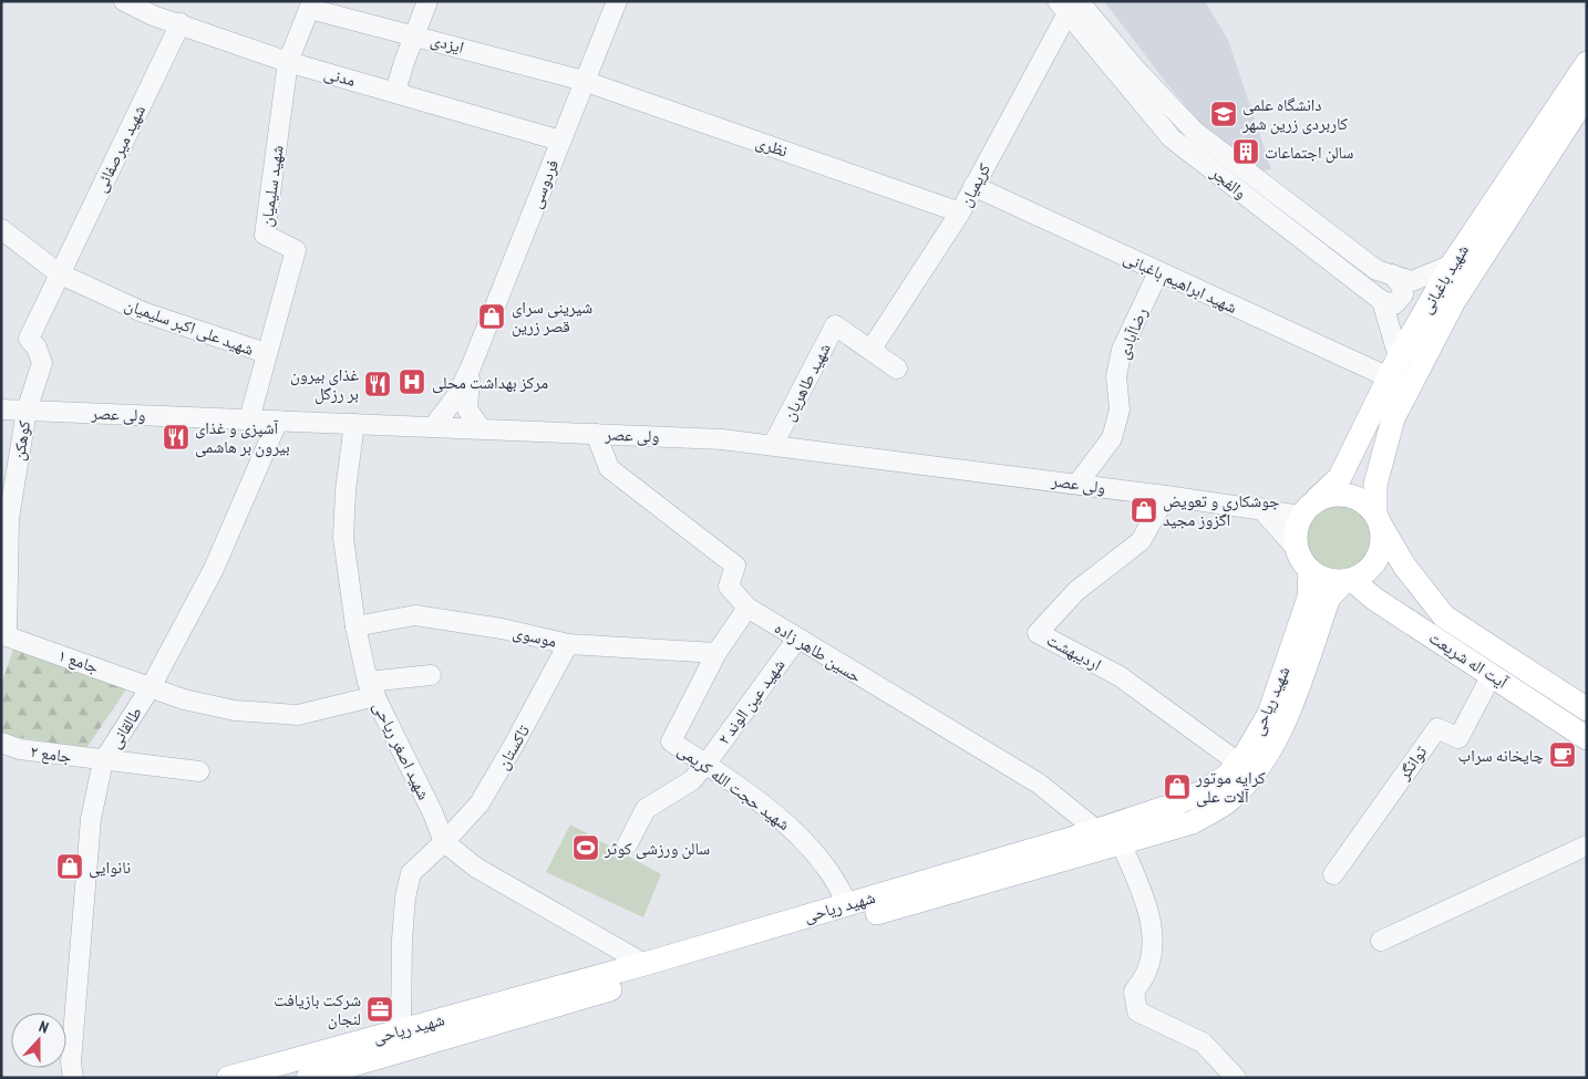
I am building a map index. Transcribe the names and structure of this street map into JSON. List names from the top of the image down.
{
  "streets": {
    "main road": ["شهید باغبانی", "آیت اله شریعت", "شهید ریاحی"],
    "street": [
      "ایزدی",
      "مدنی",
      "نظری",
      "شهید میرصفائی",
      "والفجر",
      "فردوسی",
      "کریمیان",
      "شهید سلیمیان",
      "شهید ابراهیم باغبانی",
      "شهید علی اکبر سلیمیان",
      "رضاآبادی",
      "شهید طاهریان",
      "ولی عصر",
      "کوهکن",
      "موسوی",
      "حسین طاهر زاده",
      "اردیبهشت",
      "جامع ۱",
      "شهید عین الوند ۲",
      "طالقانی",
      "تاکستان",
      "شهید اصغر ریاحی",
      "جامع ۲",
      "توانگر",
      "شهید حجت الله کریمی"
    ]
  },
  "crossings": [
    ["ایزدی", "نظری"],
    ["ایزدی", "فردوسی"],
    ["مدنی", "شهید میرصفائی"],
    ["مدنی", "فردوسی"],
    ["مدنی", "شهید سلیمیان"],
    ["نظری", "فردوسی"],
    ["نظری", "کریمیان"],
    ["شهید میرصفائی", "شهید علی اکبر سلیمیان"],
    ["شهید میرصفائی", "ولی عصر"],
    ["شهید میرصفائی", "کوهکن"],
    ["والفجر", "کریمیان"],
    ["والفجر", "شهید باغبانی"],
    ["فردوسی", "ولی عصر"],
    ["کریمیان", "شهید ابراهیم باغبانی"],
    ["کریمیان", "شهید طاهریان"],
    ["شهید سلیمیان", "شهید علی اکبر سلیمیان"],
    ["شهید سلیمیان", "ولی عصر"],
    ["شهید باغبانی", "شهید ابراهیم باغبانی"],
    ["شهید باغبانی", "ولی عصر"],
    ["شهید باغبانی", "آیت اله شریعت"],
    ["شهید باغبانی", "شهید ریاحی"],
    ["شهید ابراهیم باغبانی", "رضاآبادی"],
    ["رضاآبادی", "ولی عصر"],
    ["شهید طاهریان", "ولی عصر"],
    ["ولی عصر", "کوهکن"],
    ["ولی عصر", "حسین طاهر زاده"],
    ["ولی عصر", "اردیبهشت"],
    ["ولی عصر", "آیت اله شریعت"],
    ["ولی عصر", "شهید ریاحی"],
    ["ولی عصر", "طالقانی"],
    ["ولی عصر", "شهید اصغر ریاحی"],
    ["کوهکن", "جامع ۱"],
    ["موسوی", "تاکستان"],
    ["موسوی", "شهید اصغر ریاحی"],
    ["موسوی", "شهید حجت الله کریمی"],
    ["حسین طاهر زاده", "شهید ریاحی"],
    ["حسین طاهر زاده", "شهید عین الوند ۲"],
    ["حسین طاهر زاده", "شهید حجت الله کریمی"],
    ["اردیبهشت", "شهید ریاحی"],
    ["آیت اله شریعت", "شهید ریاحی"],
    ["آیت اله شریعت", "توانگر"],
    ["جامع ۱", "طالقانی"],
    ["جامع ۱", "شهید اصغر ریاحی"],
    ["شهید ریاحی", "تاکستان"],
    ["شهید ریاحی", "شهید حجت الله کریمی"],
    ["شهید عین الوند ۲", "شهید حجت الله کریمی"],
    ["طالقانی", "جامع ۲"],
    ["تاکستان", "شهید اصغر ریاحی"]
  ],
  "places": {
    "school or university": ["دانشگاه علمی کاربردی زرین شهر"],
    "building": ["سالن اجتماعات"],
    "shop": [
      "شیرینی سرای قصر زرین",
      "جوشکاری و تعویض اگزوز مجید",
      "کرایه موتور آلات علی",
      "نانوایی"
    ],
    "hospital": ["مرکز بهداشت محلی"],
    "restaurant": ["غذای بیرون بر رزگل", "آشپزی و غذای بیرون بر هاشمی"],
    "cafe": ["چایخانه سراب"],
    "sports": ["سالن ورزشی کوثر"],
    "office": ["شرکت بازیافت لنجان"]
  },
  "north": "top"
}
